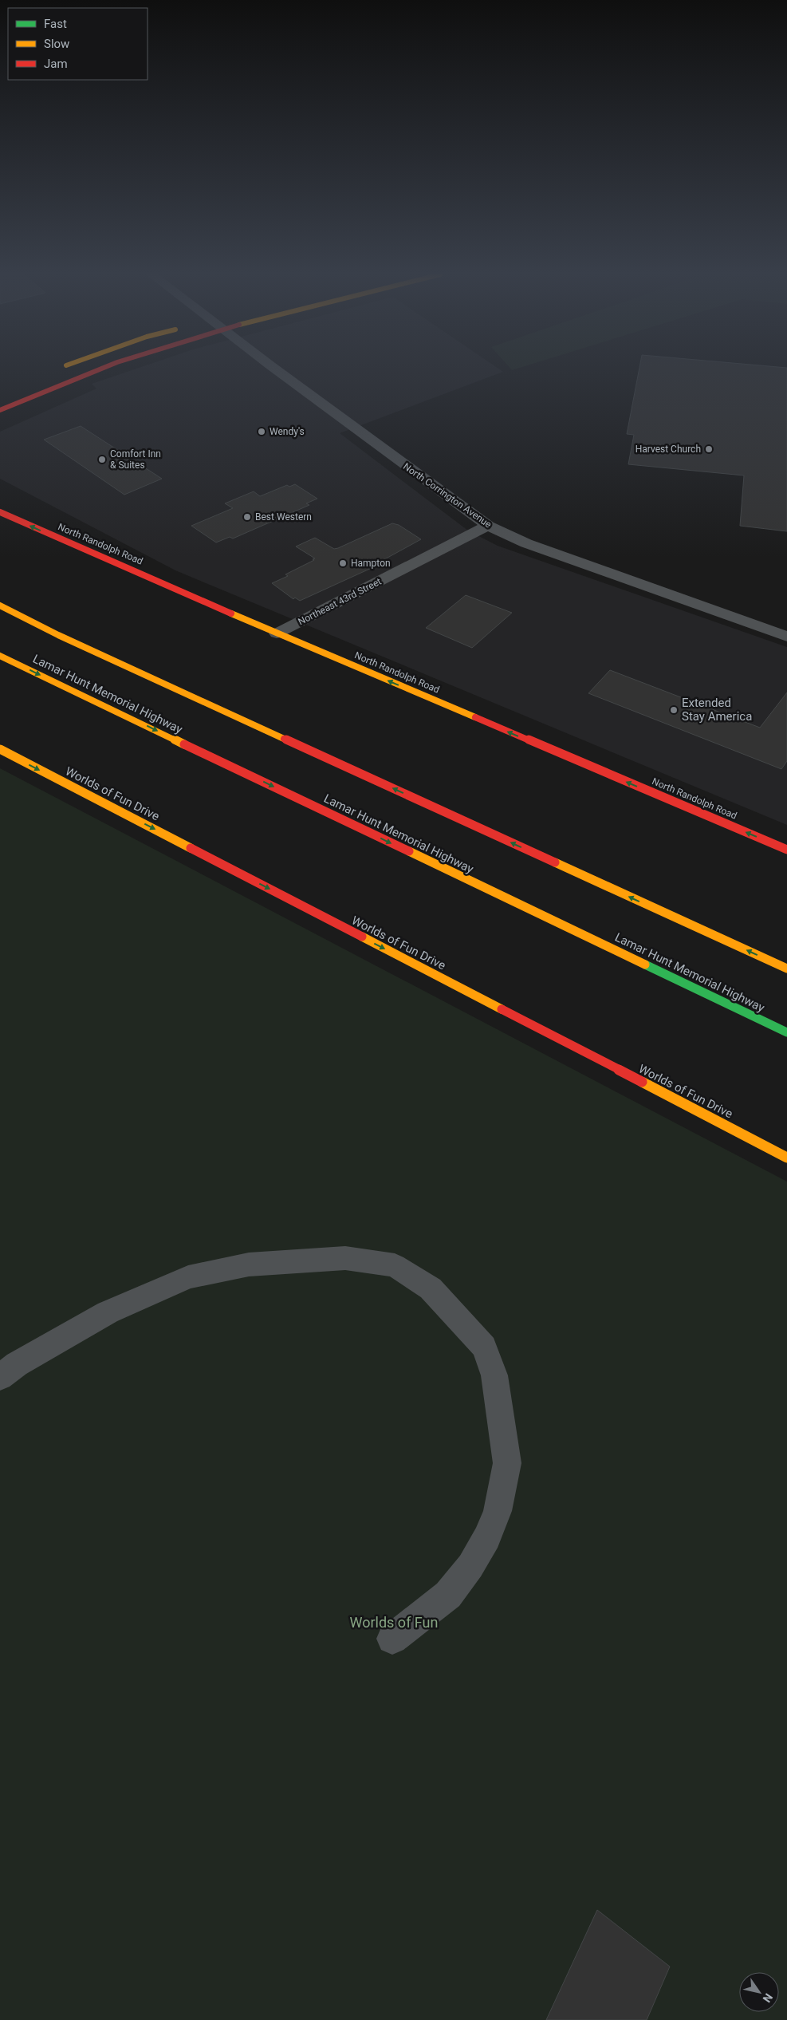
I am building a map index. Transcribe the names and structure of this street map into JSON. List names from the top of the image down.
{
  "streets": {
    "main road": ["North Randolph Road", "Lamar Hunt Memorial Highway", "Worlds of Fun Drive"],
    "street": ["North Corrington Avenue", "Northeast 43rd Street"]
  },
  "crossings": [
    ["North Corrington Avenue", "Northeast 43rd Street"],
    ["North Randolph Road", "Northeast 43rd Street"]
  ],
  "one_way": ["North Randolph Road", "Worlds of Fun Drive"],
  "parks": ["Worlds of Fun"],
  "places": [
    "Wendy's",
    "Harvest Church",
    "Comfort Inn & Suites",
    "Best Western",
    "Hampton",
    "Extended Stay America"
  ],
  "legend": ["Fast", "Slow", "Jam"],
  "north": "bottom right"
}
